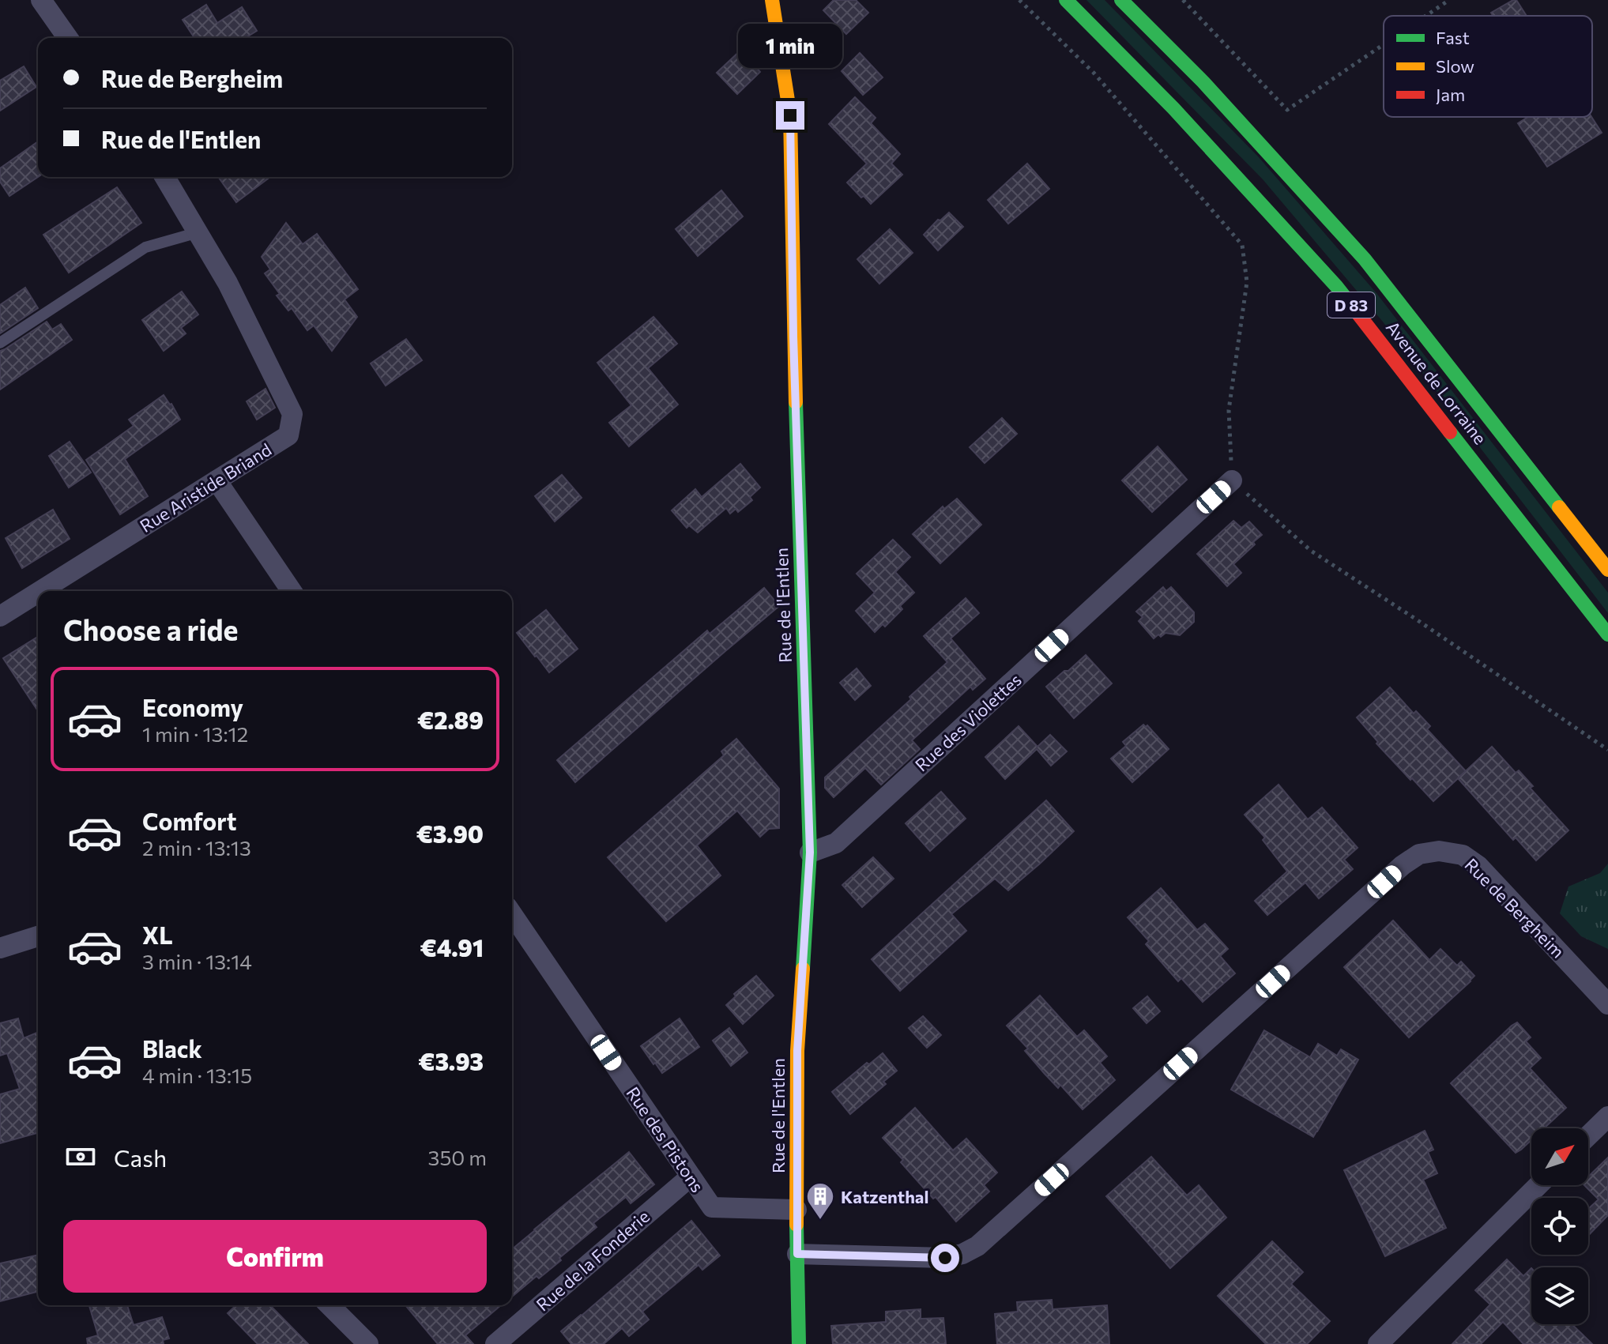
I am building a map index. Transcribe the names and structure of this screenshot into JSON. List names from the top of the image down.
{
  "streets": {
    "main road": ["D 83", "Avenue de Lorraine", "Rue de l'Entlen"],
    "street": [
      "Rue Aristide Briand",
      "Rue des Violettes",
      "Rue de Bergheim",
      "Rue des Pistons",
      "Rue de la Fonderie"
    ]
  },
  "crossings": [
    ["Rue de l'Entlen", "Rue des Violettes"],
    ["Rue de l'Entlen", "Rue de Bergheim"],
    ["Rue de l'Entlen", "Rue des Pistons"],
    ["Rue des Pistons", "Rue de la Fonderie"]
  ],
  "places": {
    "building": ["Katzenthal"]
  },
  "legend": ["Fast", "Slow", "Jam"],
  "north": "top right",
  "page": {
    "bubble": "1 min",
    "banner": ["Rue de Bergheim", "Rue de l'Entlen"],
    "heading": "Choose a ride",
    "list": [
      {
        "name": "Economy",
        "note": "1 min · 13:12",
        "value": "€2.89"
      },
      {
        "name": "Comfort",
        "note": "2 min · 13:13",
        "value": "€3.90"
      },
      {
        "name": "XL",
        "note": "3 min · 13:14",
        "value": "€4.91"
      },
      {
        "name": "Black",
        "note": "4 min · 13:15",
        "value": "€3.93"
      }
    ],
    "pay": ["Cash", "350 m"],
    "buttons": "Confirm"
  }
}
